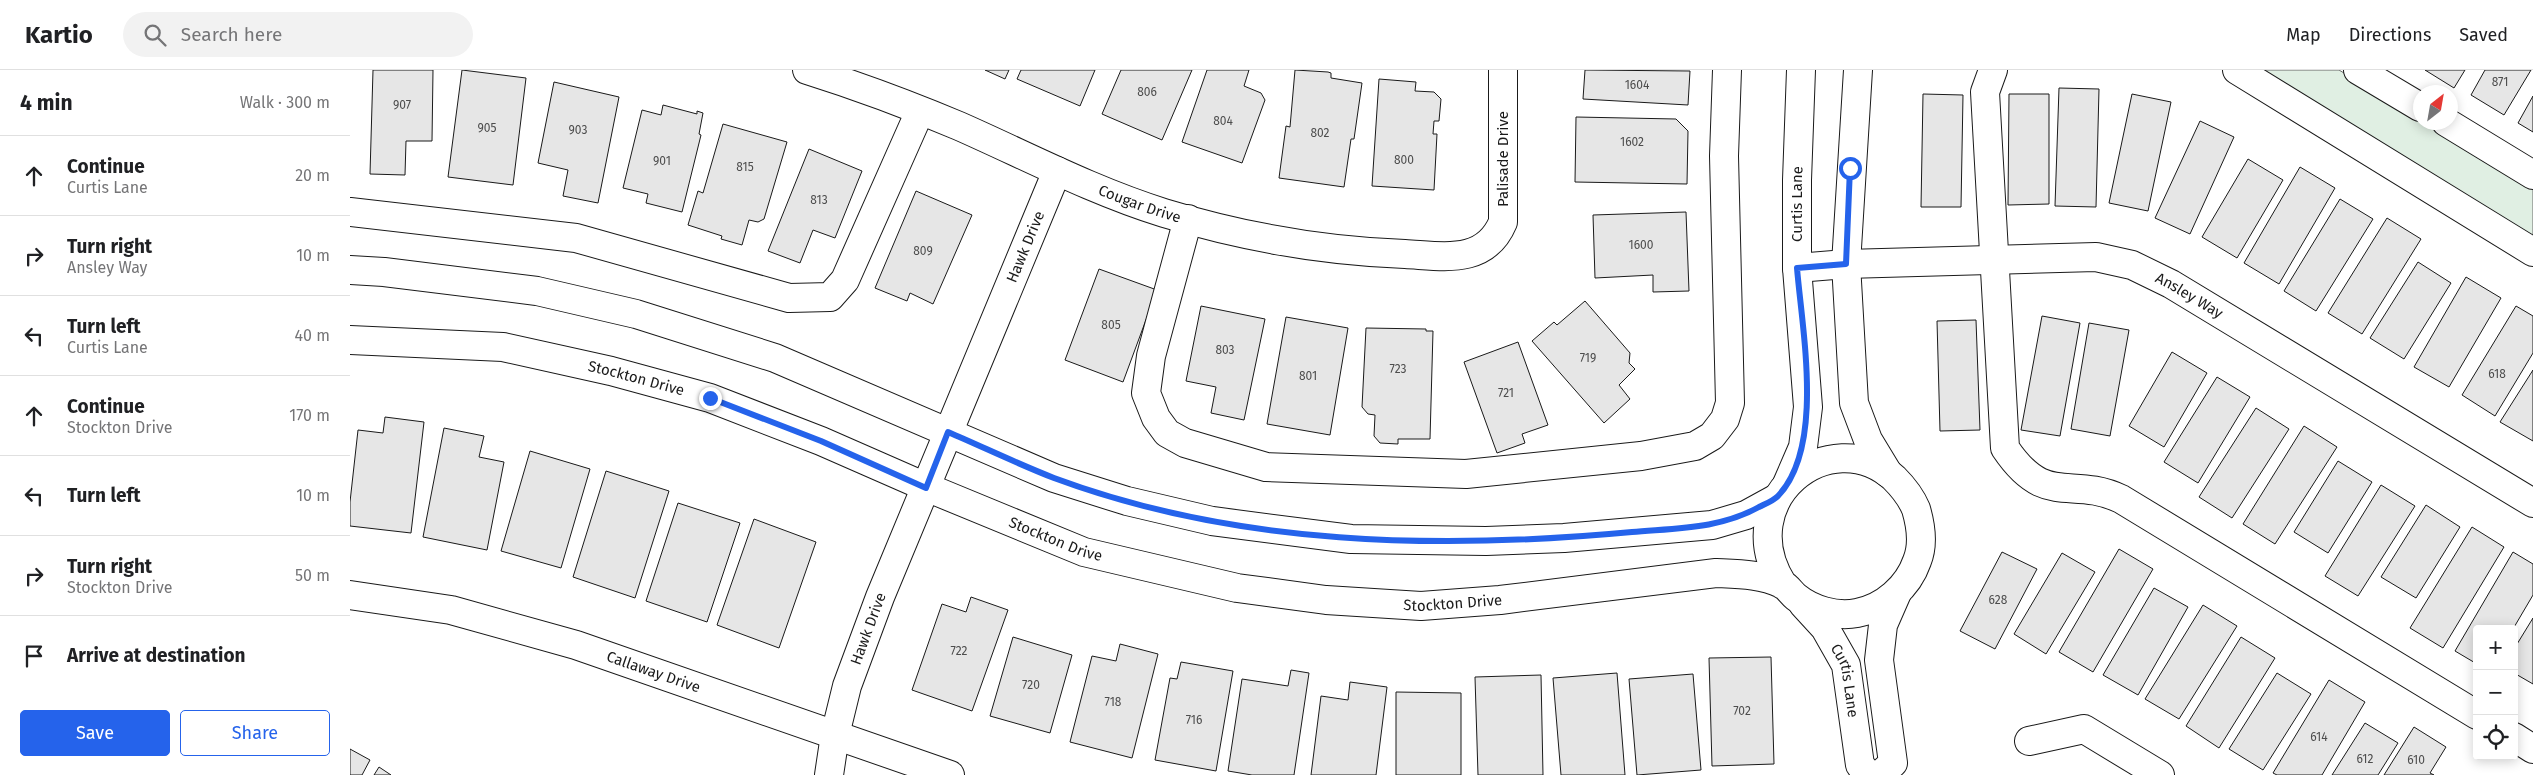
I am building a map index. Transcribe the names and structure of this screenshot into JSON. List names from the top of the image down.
{
  "streets": {
    "street": [
      "Palisade Drive",
      "Cougar Drive",
      "Curtis Lane",
      "Hawk Drive",
      "Ansley Way",
      "Stockton Drive",
      "Callaway Drive"
    ]
  },
  "crossings": [
    ["Palisade Drive", "Cougar Drive"],
    ["Cougar Drive", "Hawk Drive"],
    ["Curtis Lane", "Ansley Way"],
    ["Curtis Lane", "Stockton Drive"],
    ["Hawk Drive", "Stockton Drive"],
    ["Hawk Drive", "Callaway Drive"]
  ],
  "house_numbers": [
    "871",
    "1604",
    "806",
    "907",
    "804",
    "905",
    "903",
    "802",
    "1602",
    "800",
    "901",
    "815",
    "813",
    "1600",
    "809",
    "805",
    "803",
    "719",
    "723",
    "618",
    "801",
    "721",
    "628",
    "722",
    "720",
    "718",
    "702",
    "716",
    "614",
    "612",
    "610"
  ],
  "north": "top right",
  "page": {
    "header": "Kartio",
    "search": "Search here",
    "nav": ["Map", "Directions", "Saved"],
    "heading": ["4 min", "Walk · 300 m"],
    "list": [
      ["Continue", "Curtis Lane", "20 m"],
      ["Turn right", "Ansley Way", "10 m"],
      ["Turn left", "Curtis Lane", "40 m"],
      ["Continue", "Stockton Drive", "170 m"],
      ["Turn left", "10 m"],
      ["Turn right", "Stockton Drive", "50 m"],
      "Arrive at destination"
    ],
    "map_buttons": ["+", "−"],
    "buttons": ["Save", "Share"]
  }
}
